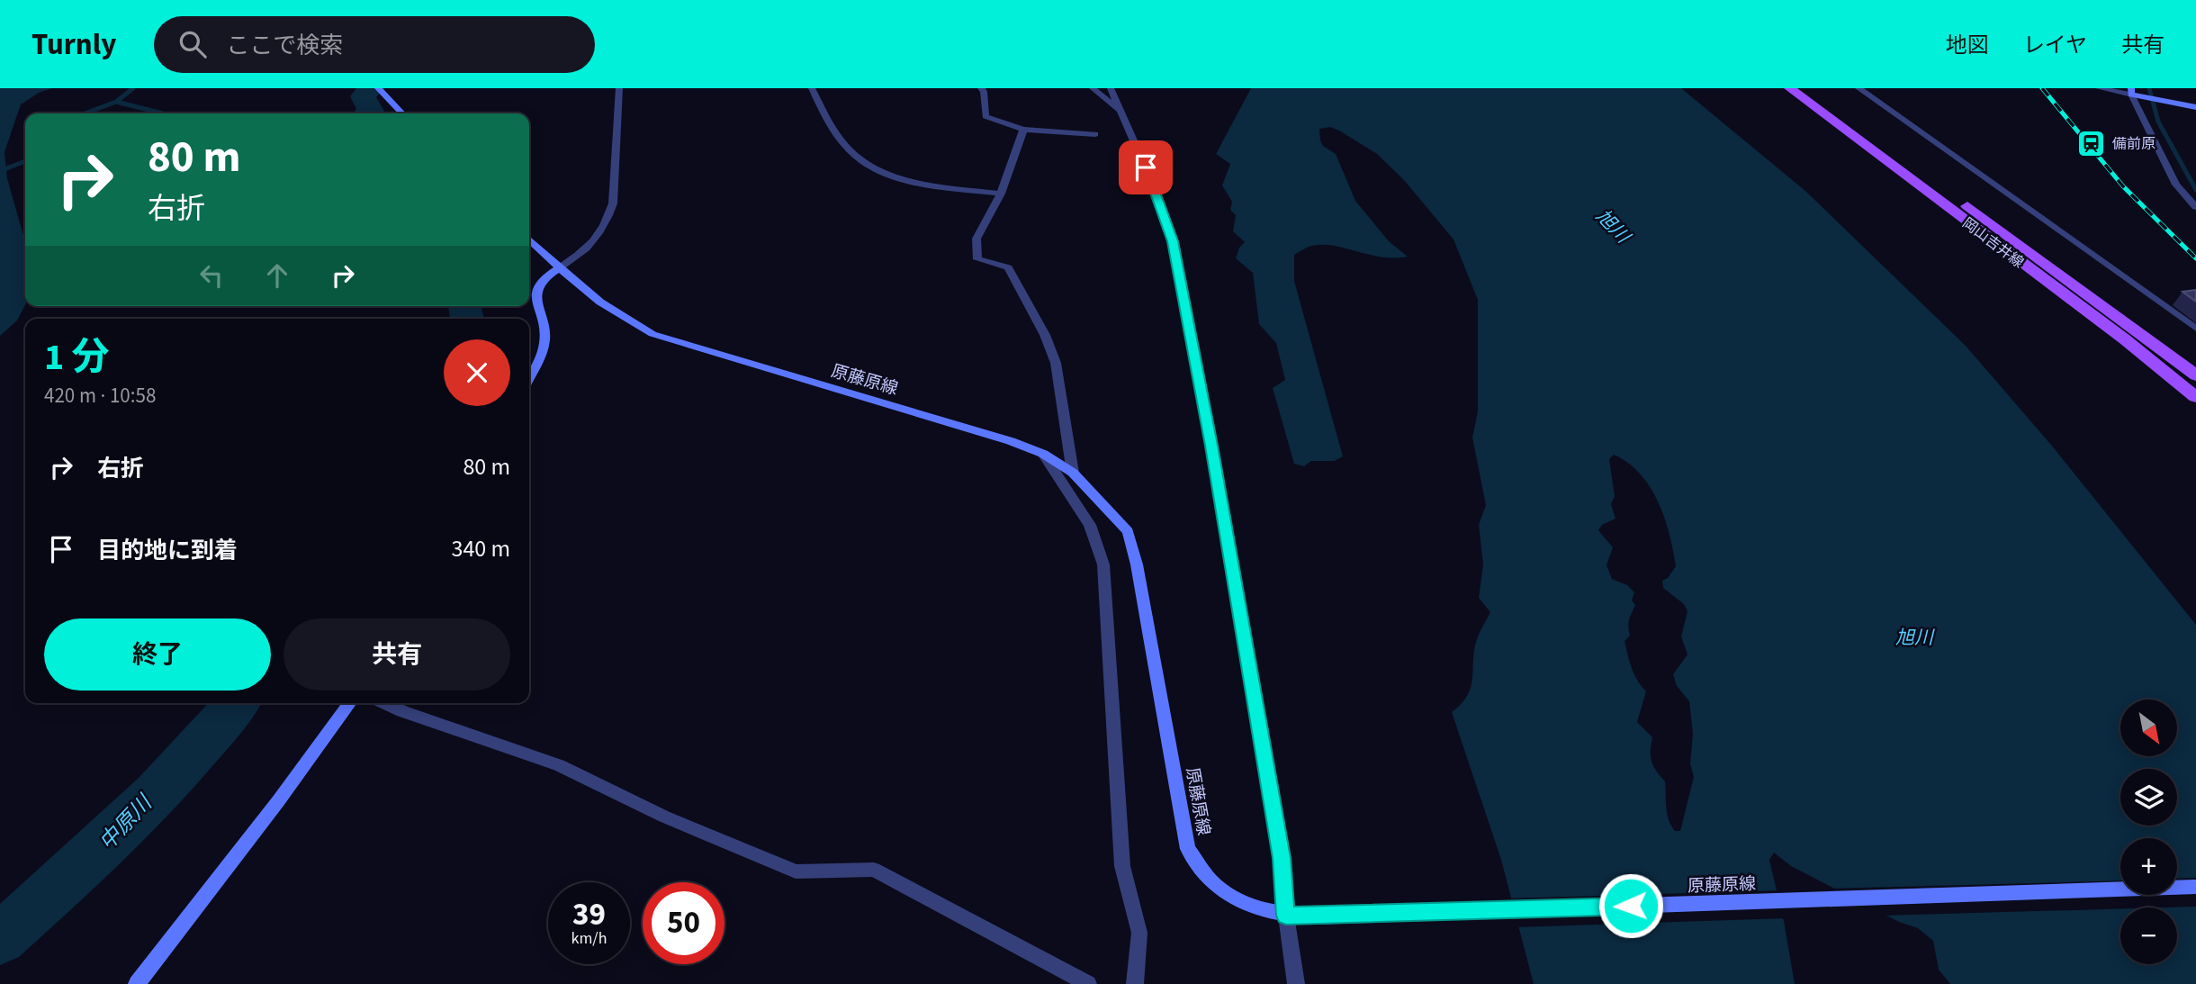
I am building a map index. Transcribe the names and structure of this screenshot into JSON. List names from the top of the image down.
{
  "streets": {
    "main road": ["岡山吉井線", "原藤原線"]
  },
  "water": ["旭川", "中原川"],
  "places": {
    "station": ["備前原"]
  },
  "north": "bottom right",
  "page": {
    "header": "Turnly",
    "search": "ここで検索",
    "nav": ["地図", "レイヤ", "共有"],
    "turn": ["80 m", "右折"],
    "heading": ["1 分", "420 m · 10:58"],
    "list": [
      {
        "name": "右折",
        "value": "80 m"
      },
      {
        "name": "目的地に到着",
        "value": "340 m"
      }
    ],
    "buttons": ["終了", "共有"],
    "map_buttons": ["+", "−"],
    "speed": "39 km/h",
    "limit": "50"
  }
}
